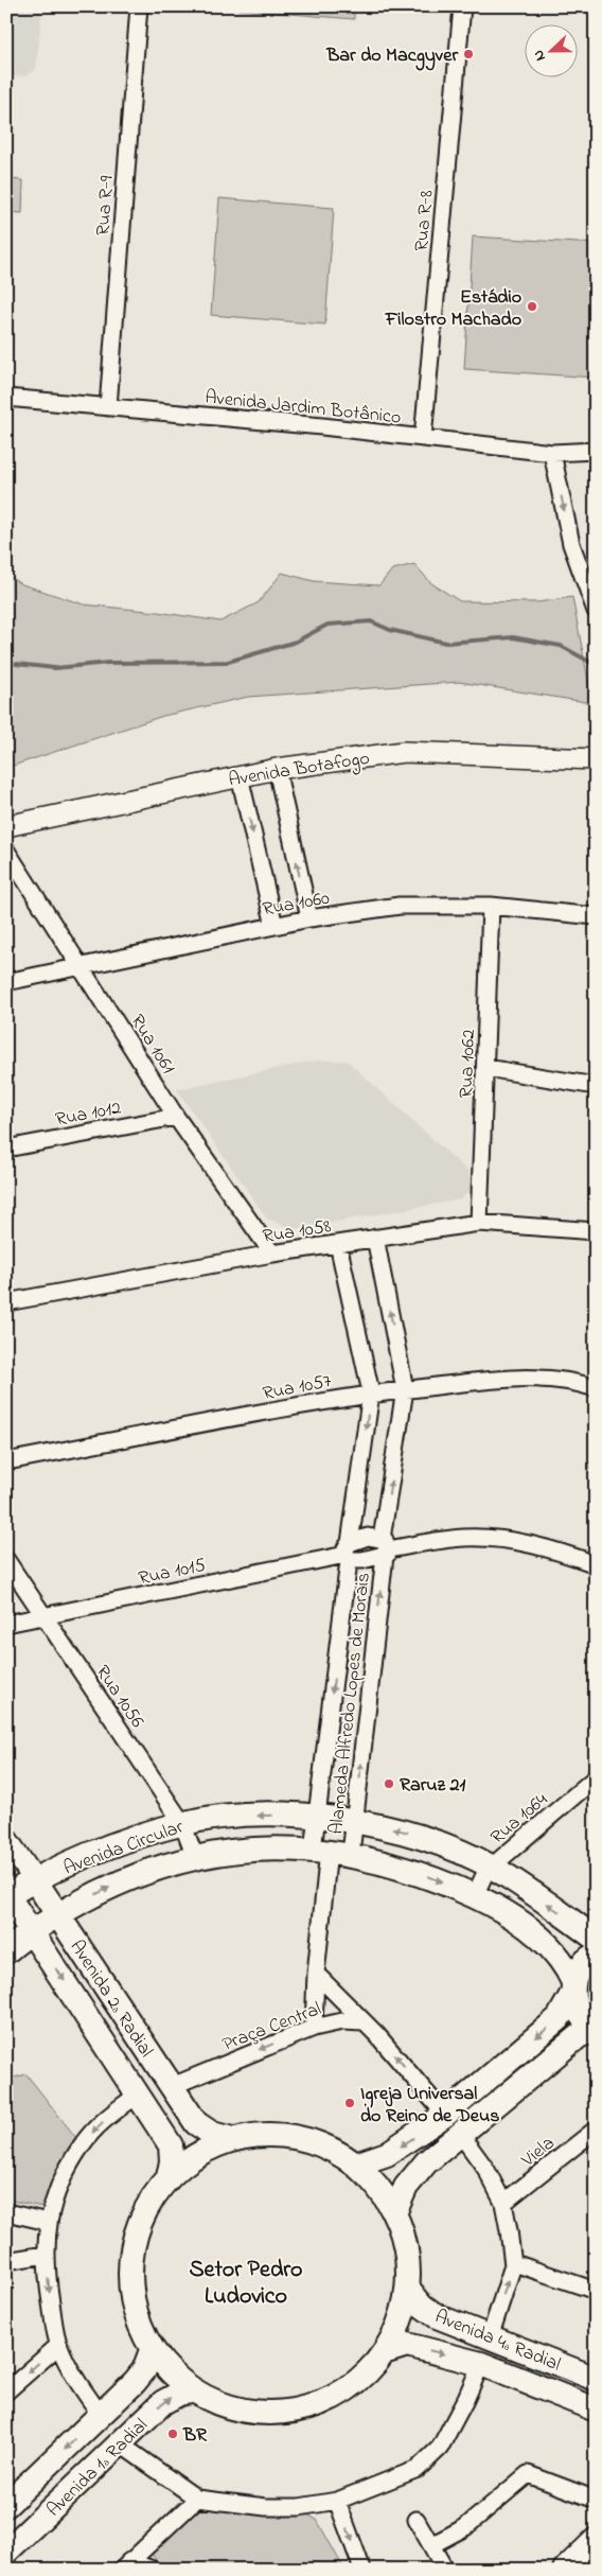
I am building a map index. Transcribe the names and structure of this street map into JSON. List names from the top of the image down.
{
  "streets": {
    "main road": [
      "Avenida Circular",
      "Avenida 2ª Radial",
      "Avenida 4ª Radial",
      "Avenida 1ª Radial"
    ],
    "street": [
      "Rua R-9",
      "Rua R-8",
      "Avenida Jardim Botânico",
      "Avenida Botafogo",
      "Rua 1060",
      "Rua 1061",
      "Rua 1062",
      "Rua 1012",
      "Rua 1058",
      "Rua 1057",
      "Rua 1015",
      "Rua 1056",
      "Alameda Alfredo Lopes de Morais",
      "Rua 1064",
      "Praça Central",
      "Viela"
    ]
  },
  "crossings": [
    ["Rua R-9", "Avenida Jardim Botânico"],
    ["Rua R-8", "Avenida Jardim Botânico"],
    ["Rua 1060", "Rua 1061"],
    ["Rua 1060", "Rua 1062"],
    ["Rua 1061", "Rua 1012"],
    ["Rua 1061", "Rua 1058"],
    ["Rua 1062", "Rua 1058"],
    ["Rua 1058", "Alameda Alfredo Lopes de Morais"],
    ["Rua 1057", "Alameda Alfredo Lopes de Morais"],
    ["Rua 1015", "Rua 1056"],
    ["Rua 1015", "Alameda Alfredo Lopes de Morais"],
    ["Rua 1056", "Avenida Circular"],
    ["Alameda Alfredo Lopes de Morais", "Avenida Circular"],
    ["Rua 1064", "Avenida Circular"],
    ["Avenida Circular", "Avenida 2ª Radial"],
    ["Avenida 2ª Radial", "Praça Central"]
  ],
  "one_way": ["Praça Central"],
  "districts": ["Setor Pedro Ludovico"],
  "places": [
    "Bar do Macgyver",
    "Estádio Filostro Machado",
    "Raruz 21",
    "Igreja Universal do Reino de Deus",
    "BR"
  ],
  "north": "left"
}
